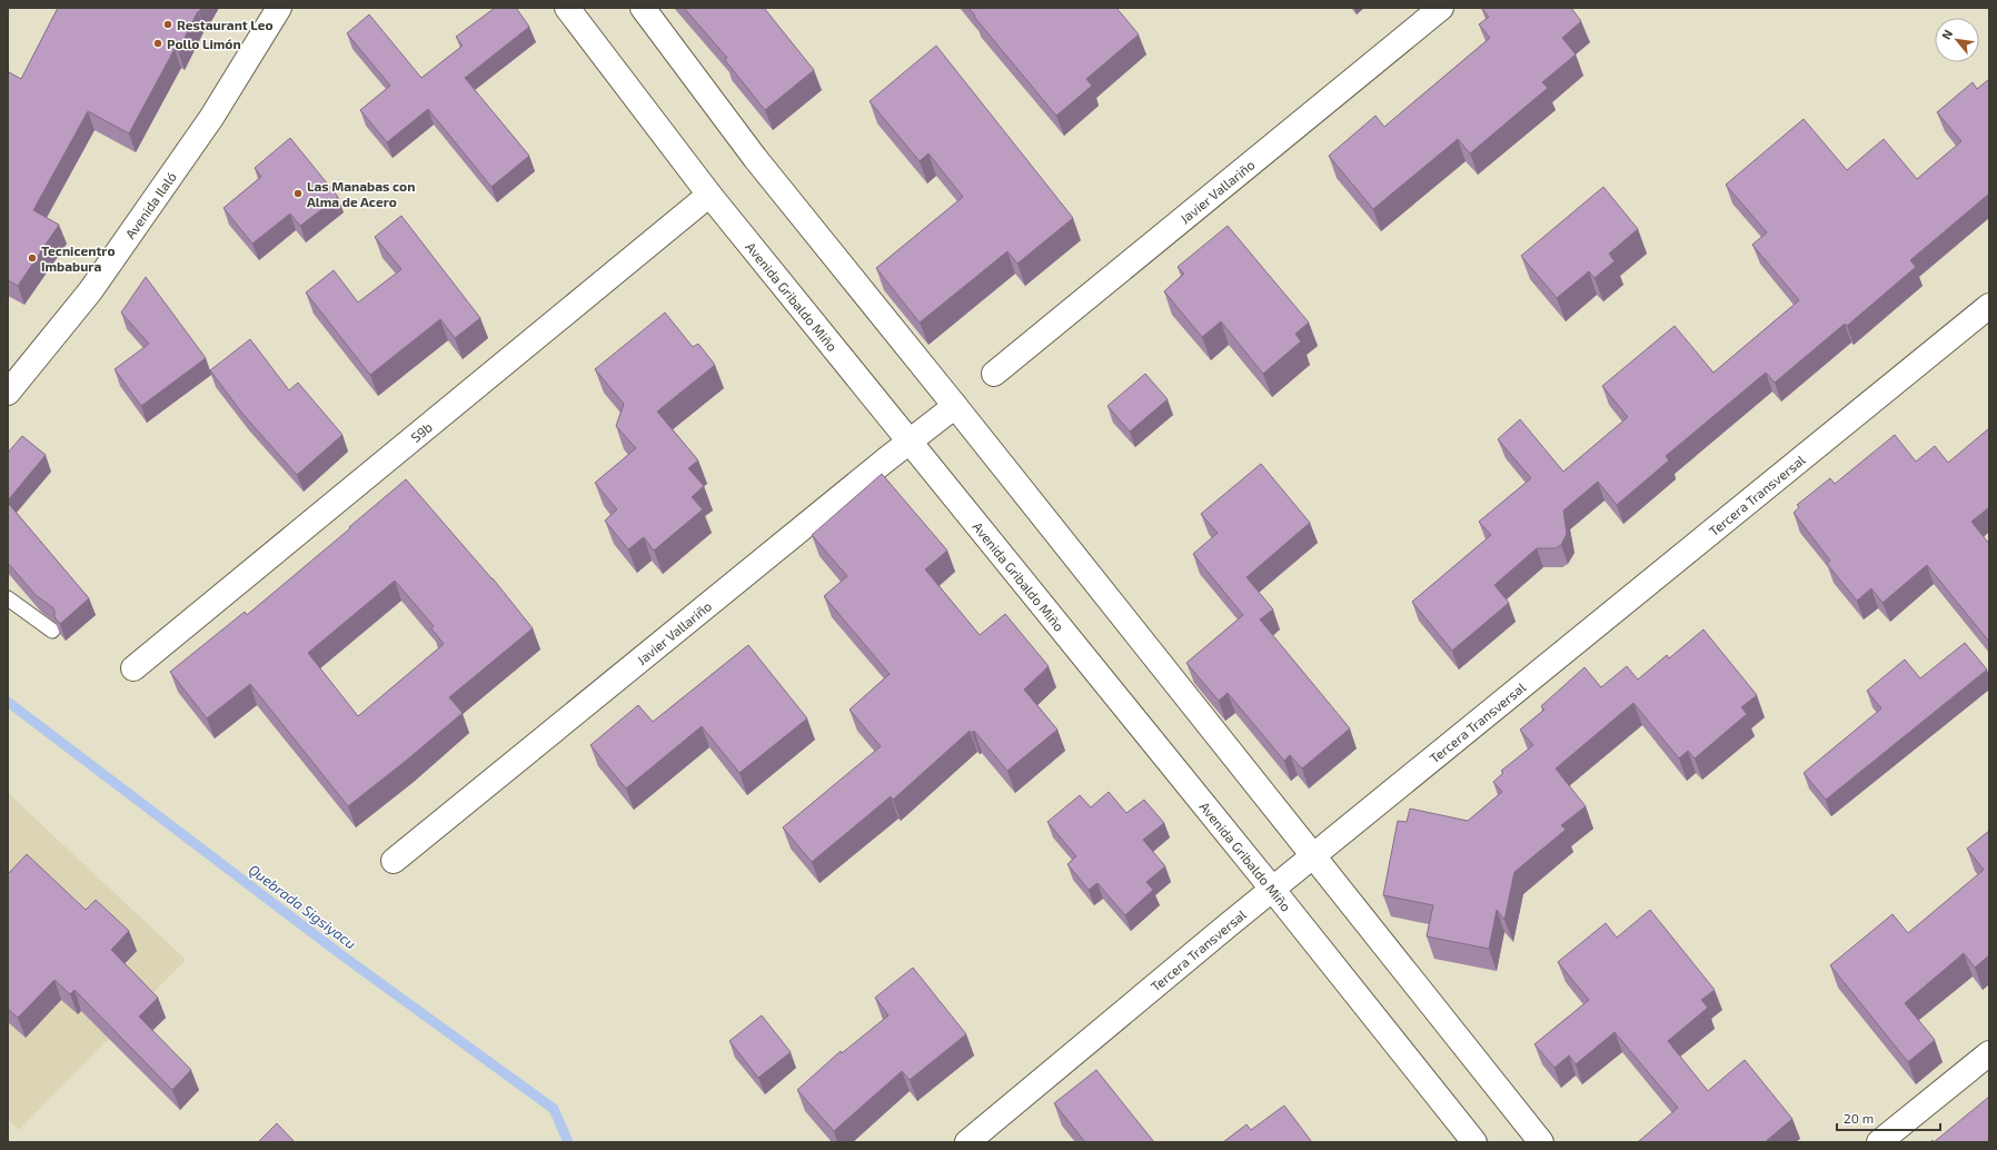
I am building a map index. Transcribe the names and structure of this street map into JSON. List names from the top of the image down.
{
  "streets": {
    "street": [
      "Javier Vallariño",
      "Avenida Ilaló",
      "Avenida Gribaldo Miño",
      "S9b",
      "Tercera Transversal"
    ]
  },
  "crossings": [
    ["Javier Vallariño", "Avenida Gribaldo Miño"],
    ["Avenida Gribaldo Miño", "S9b"],
    ["Avenida Gribaldo Miño", "Tercera Transversal"]
  ],
  "water": ["Quebrada Sigsiyacu"],
  "places": [
    "Restaurant Leo",
    "Pollo Limón",
    "Las Manabas con Alma de Acero",
    "Tecnicentro Imbabura"
  ],
  "scale_bar": "20 m",
  "north": "top left"
}
